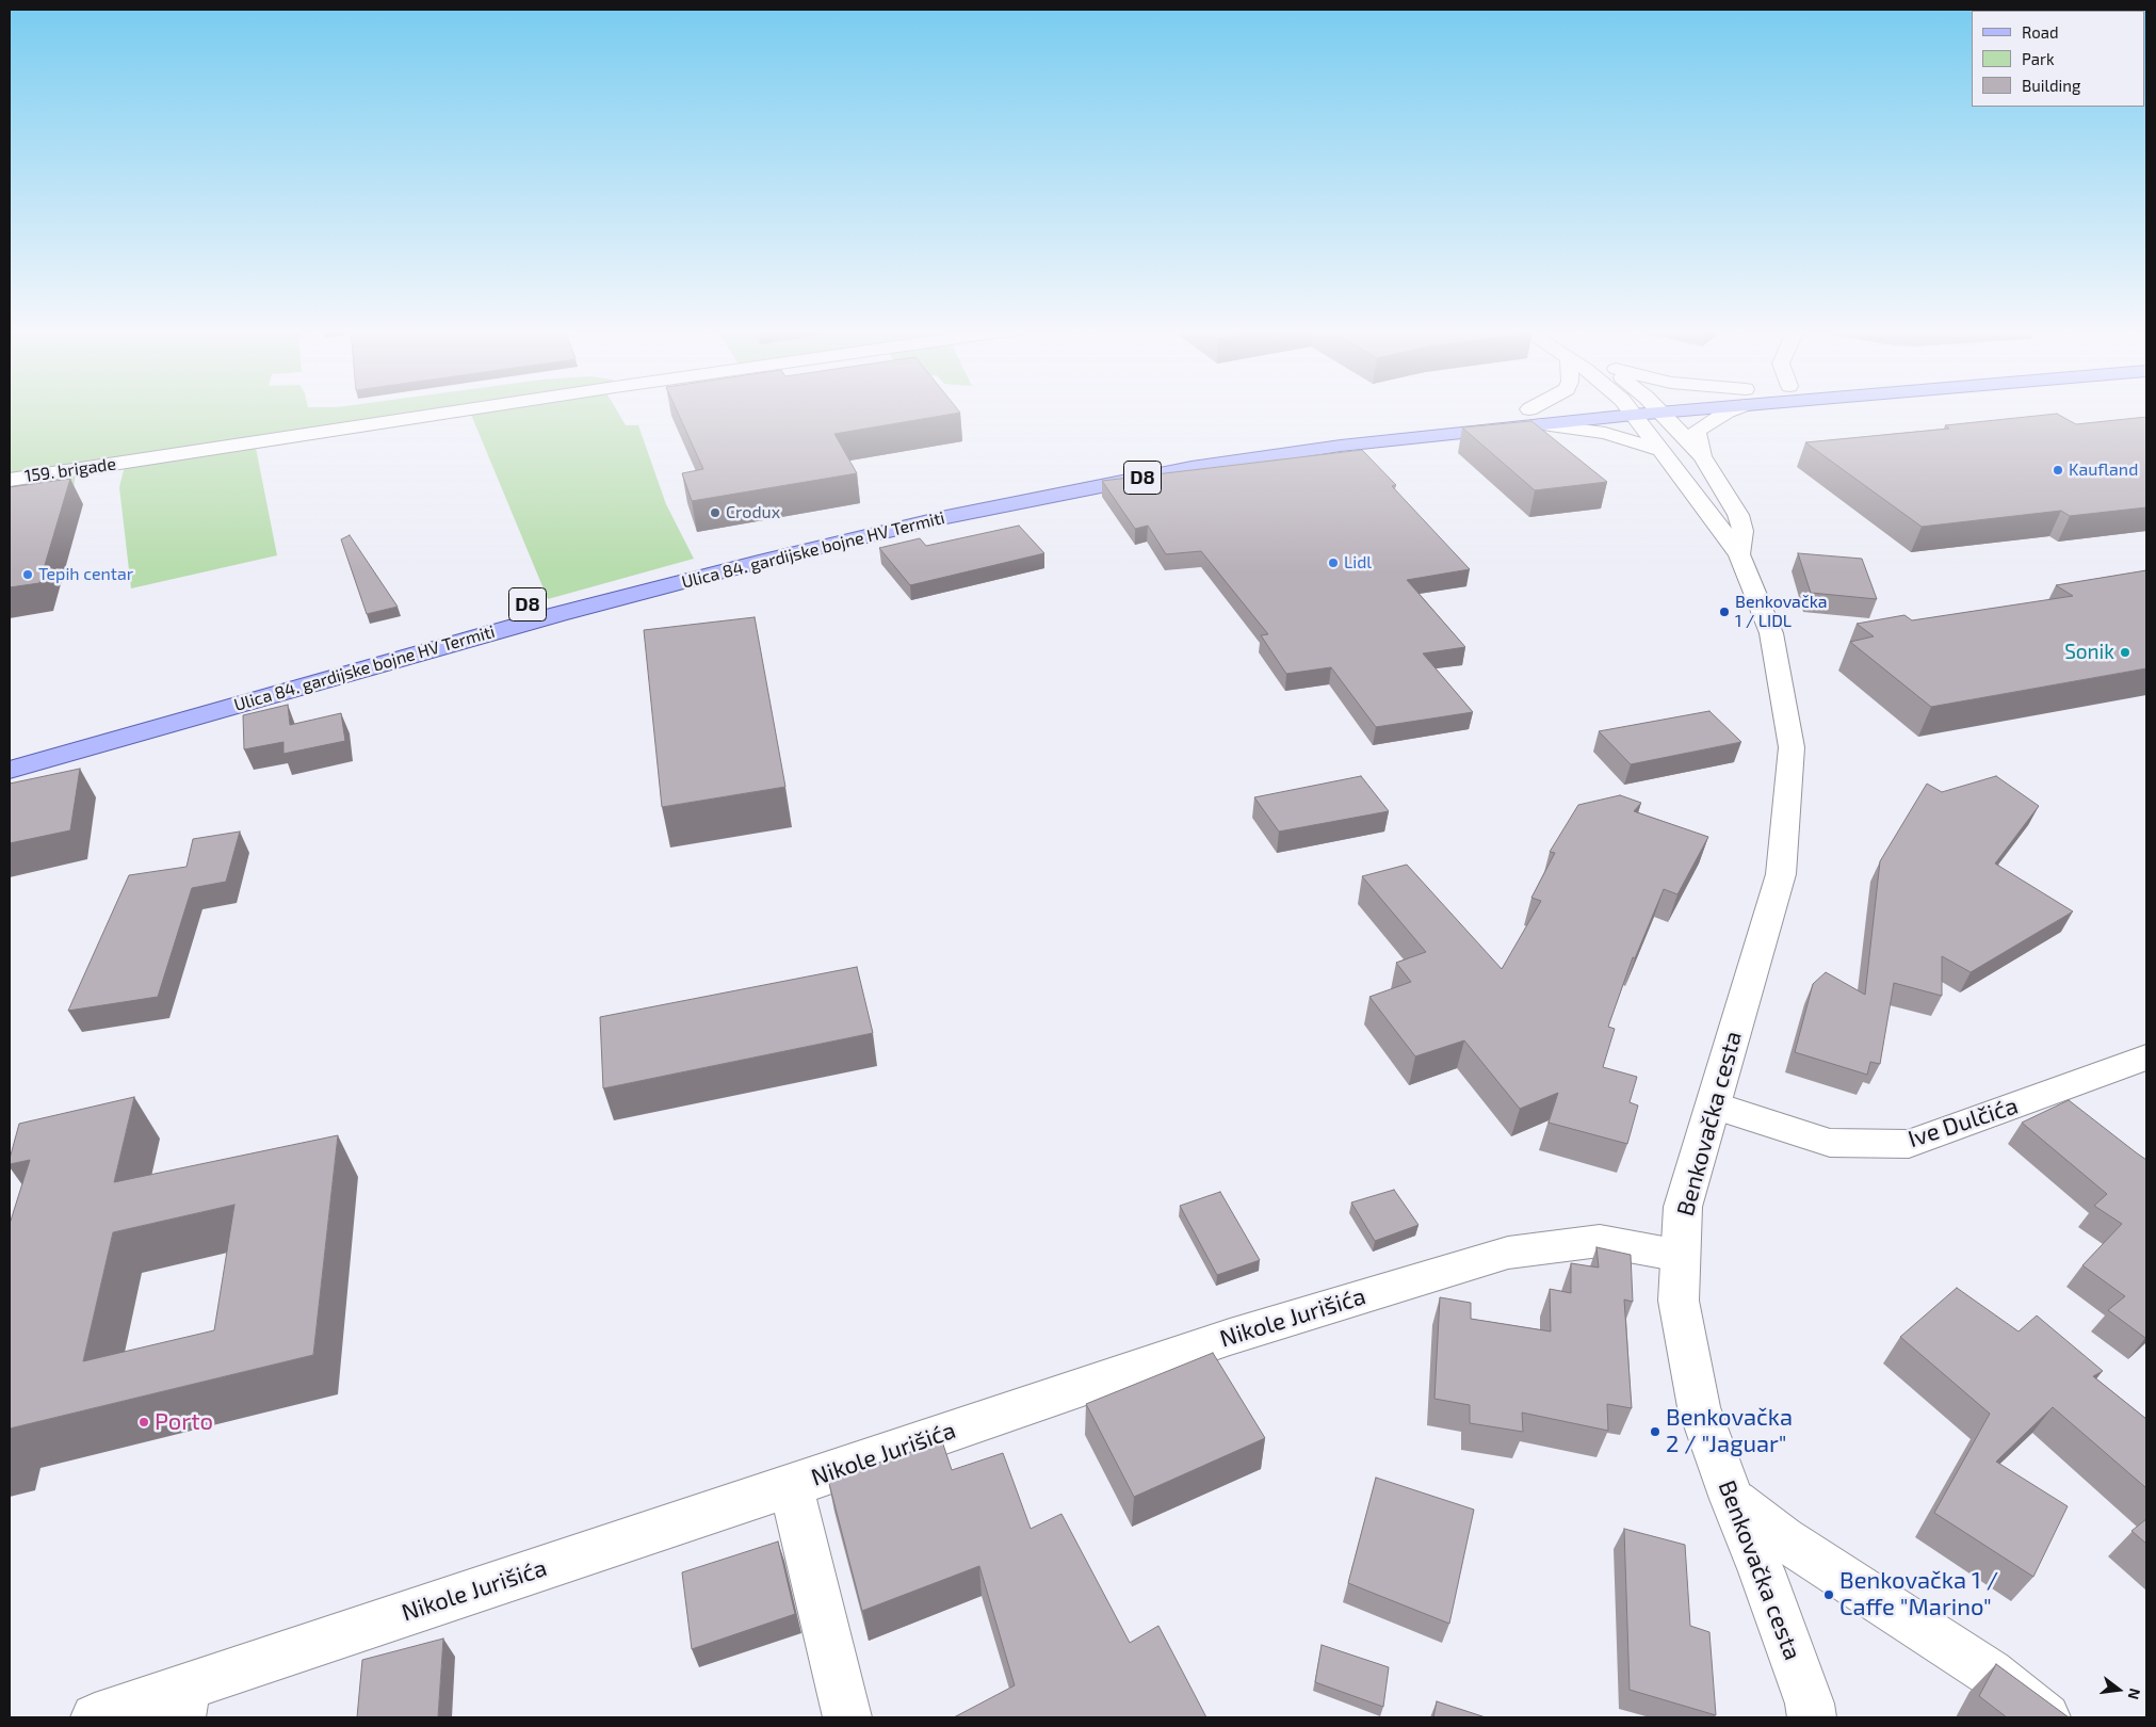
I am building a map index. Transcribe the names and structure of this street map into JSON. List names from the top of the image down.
{
  "streets": {
    "main road": [
      "159. brigade",
      "D8",
      "Ulica 84. gardijske bojne HV Termiti",
      "Ive Dulčića",
      "Benkovačka cesta",
      "Nikole Jurišića"
    ]
  },
  "crossings": [
    ["D8", "Benkovačka cesta"],
    ["Ive Dulčića", "Benkovačka cesta"],
    ["Benkovačka cesta", "Nikole Jurišića"]
  ],
  "places": [
    "Kaufland",
    "Crodux",
    "Lidl",
    "Tepih centar",
    "Benkovačka 1 / LIDL",
    "Sonik",
    "Porto",
    "Benkovačka 2 / \"Jaguar\"",
    "Benkovačka 1 / Caffe \"Marino\""
  ],
  "legend": ["Road", "Park", "Building"],
  "north": "right"
}
